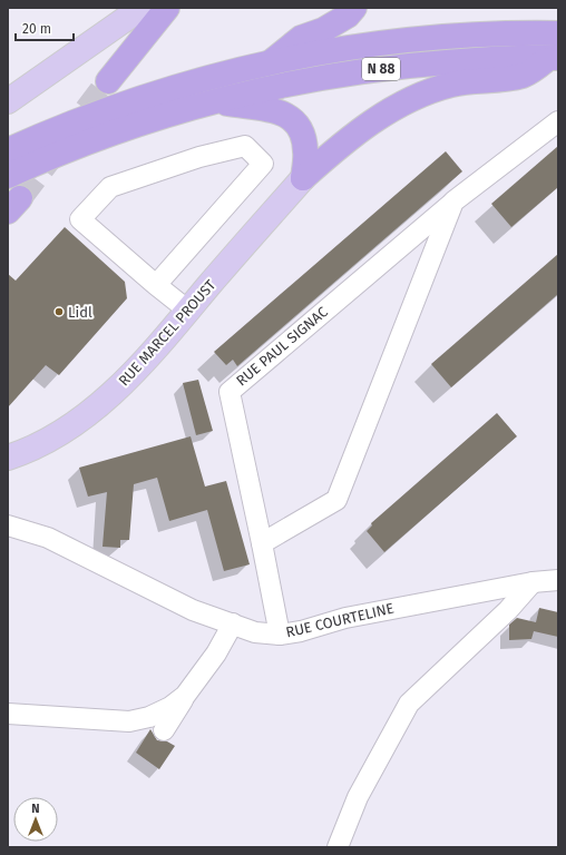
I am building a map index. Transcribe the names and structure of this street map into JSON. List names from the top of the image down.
{
  "streets": {
    "highway": ["N 88"],
    "main road": ["RUE MARCEL PROUST"],
    "street": ["RUE PAUL SIGNAC", "RUE COURTELINE"]
  },
  "crossings": [
    ["RUE PAUL SIGNAC", "RUE COURTELINE"]
  ],
  "places": ["Lidl"],
  "scale_bar": "20 m",
  "north": "top"
}
